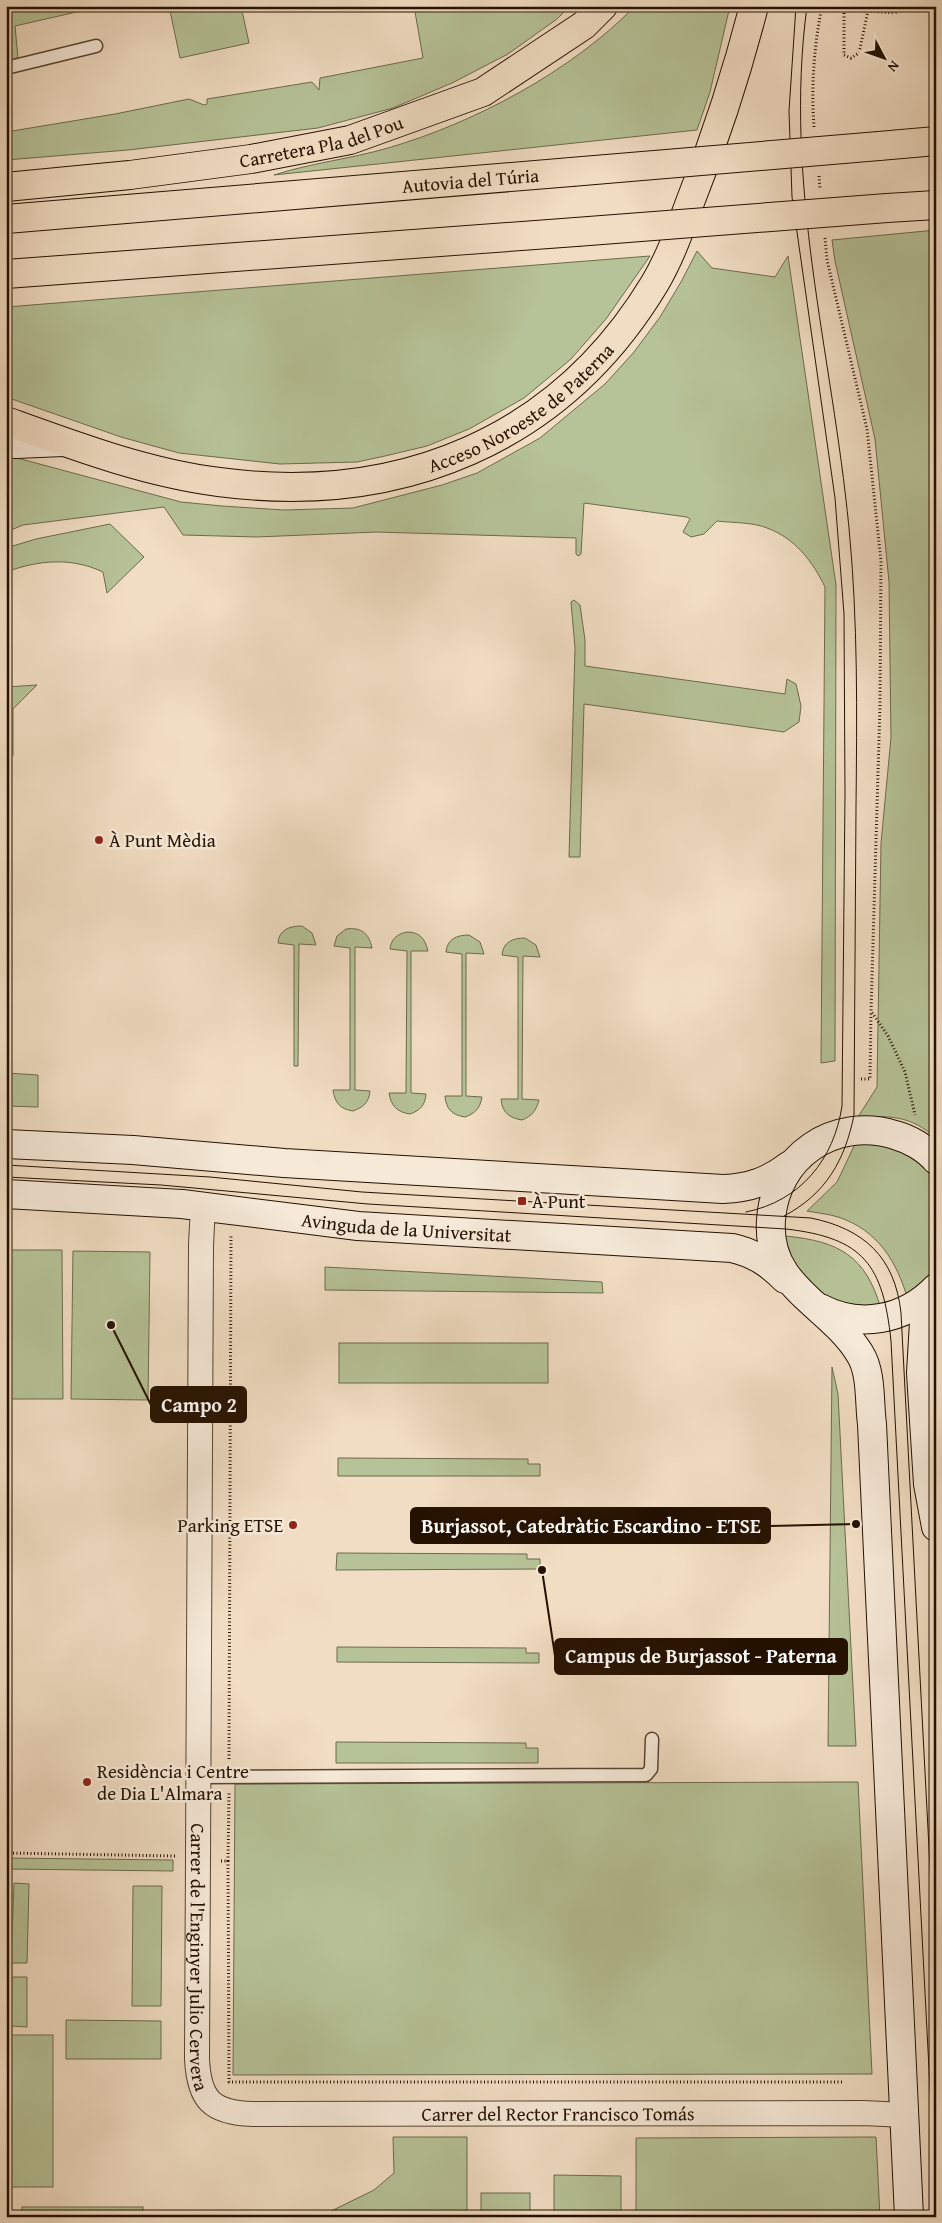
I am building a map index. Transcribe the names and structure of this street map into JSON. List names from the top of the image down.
{
  "streets": {
    "main road": ["Carretera Pla del Pou", "Autovia del Túria", "Acceso Noroeste de Paterna"],
    "street": ["Avinguda de la Universitat", "Carrer de l'Enginyer Julio Cervera", "Carrer del Rector Francisco Tomás"]
  },
  "crossings": [
    ["Avinguda de la Universitat", "Carrer de l'Enginyer Julio Cervera"],
    ["Carrer de l'Enginyer Julio Cervera", "Carrer del Rector Francisco Tomás"]
  ],
  "places": {
    "other": [
      "À Punt Mèdia",
      "Campo 2",
      "Burjassot, Catedràtic Escardino - ETSE",
      "Parking ETSE",
      "Campus de Burjassot - Paterna",
      "Residència i Centre de Dia L'Almara"
    ],
    "transit": ["À Punt"]
  },
  "north": "bottom right"
}
